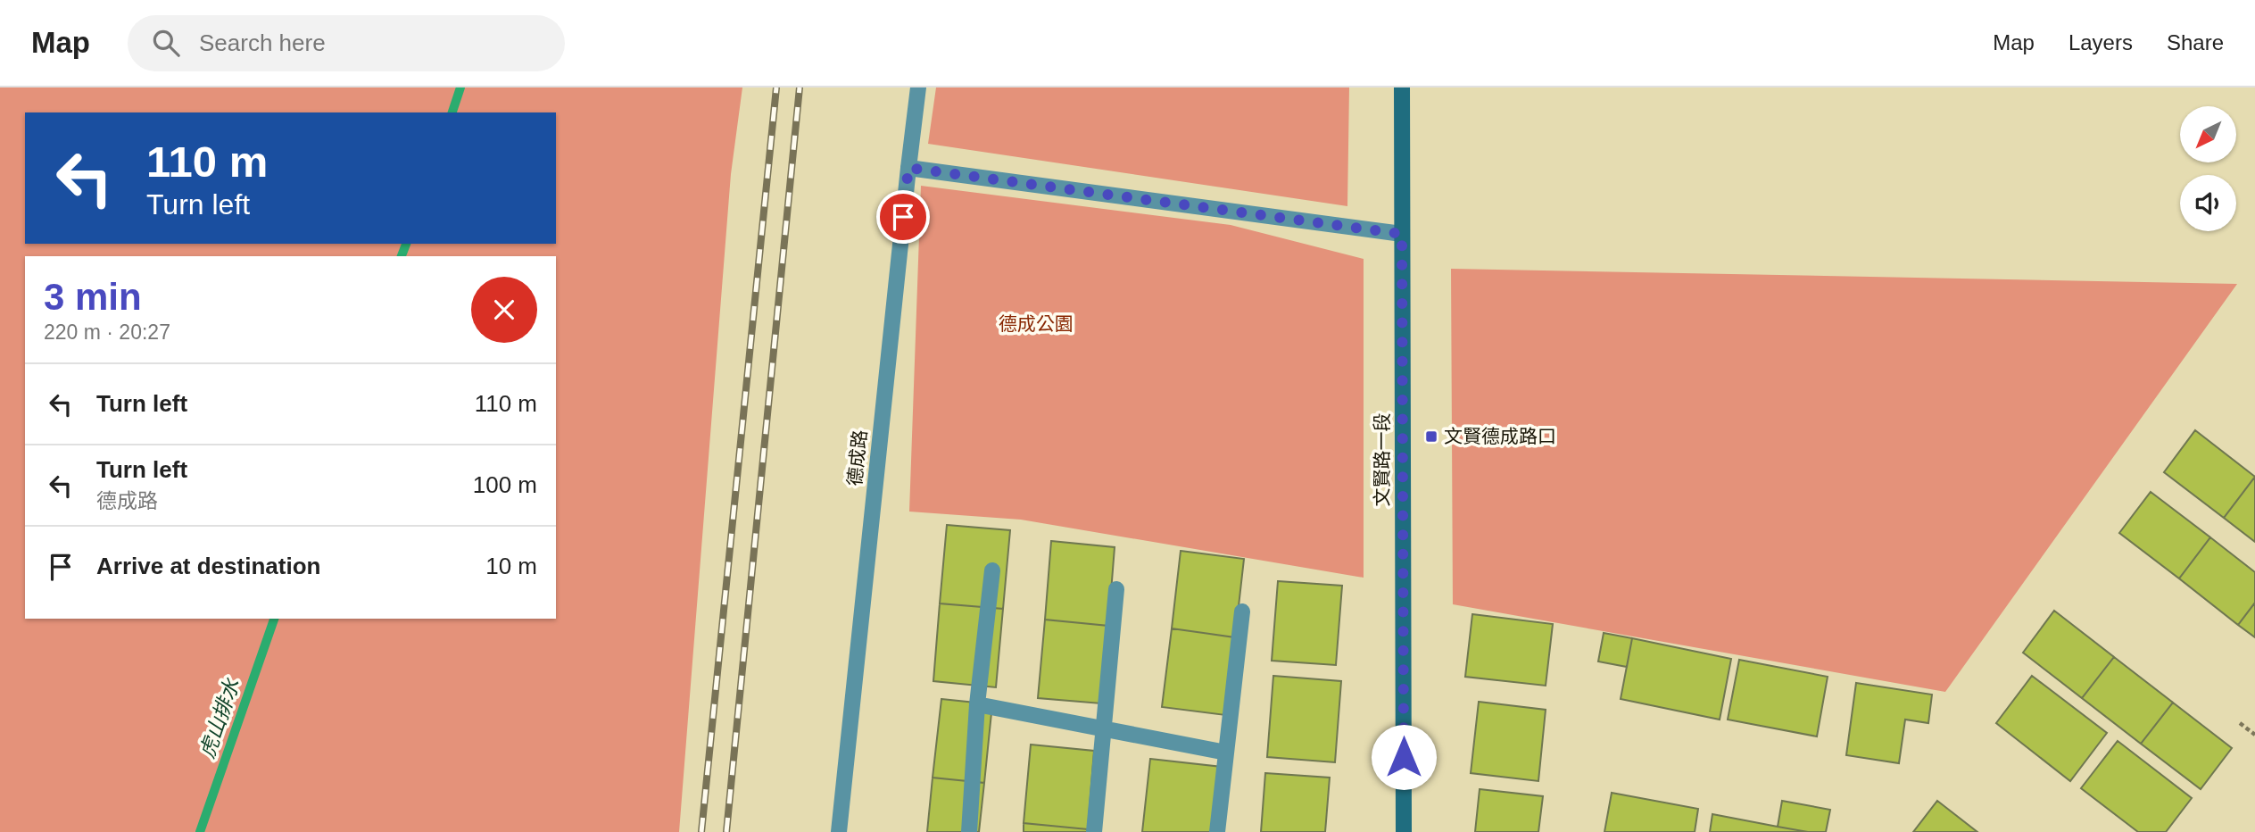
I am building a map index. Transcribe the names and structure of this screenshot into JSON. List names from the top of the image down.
{
  "streets": {
    "street": ["德成路", "文賢路一段"]
  },
  "water": ["虎山排水"],
  "parks": ["德成公園"],
  "places": {
    "transit": ["文賢德成路口"]
  },
  "north": "bottom left",
  "page": {
    "header": "Map",
    "search": "Search here",
    "nav": ["Map", "Layers", "Share"],
    "turn": ["110 m", "Turn left"],
    "heading": ["3 min", "220 m · 20:27"],
    "list": [
      {
        "name": "Turn left",
        "value": "110 m"
      },
      {
        "name": "Turn left",
        "note": "德成路",
        "value": "100 m"
      },
      {
        "name": "Arrive at destination",
        "value": "10 m"
      }
    ]
  }
}
